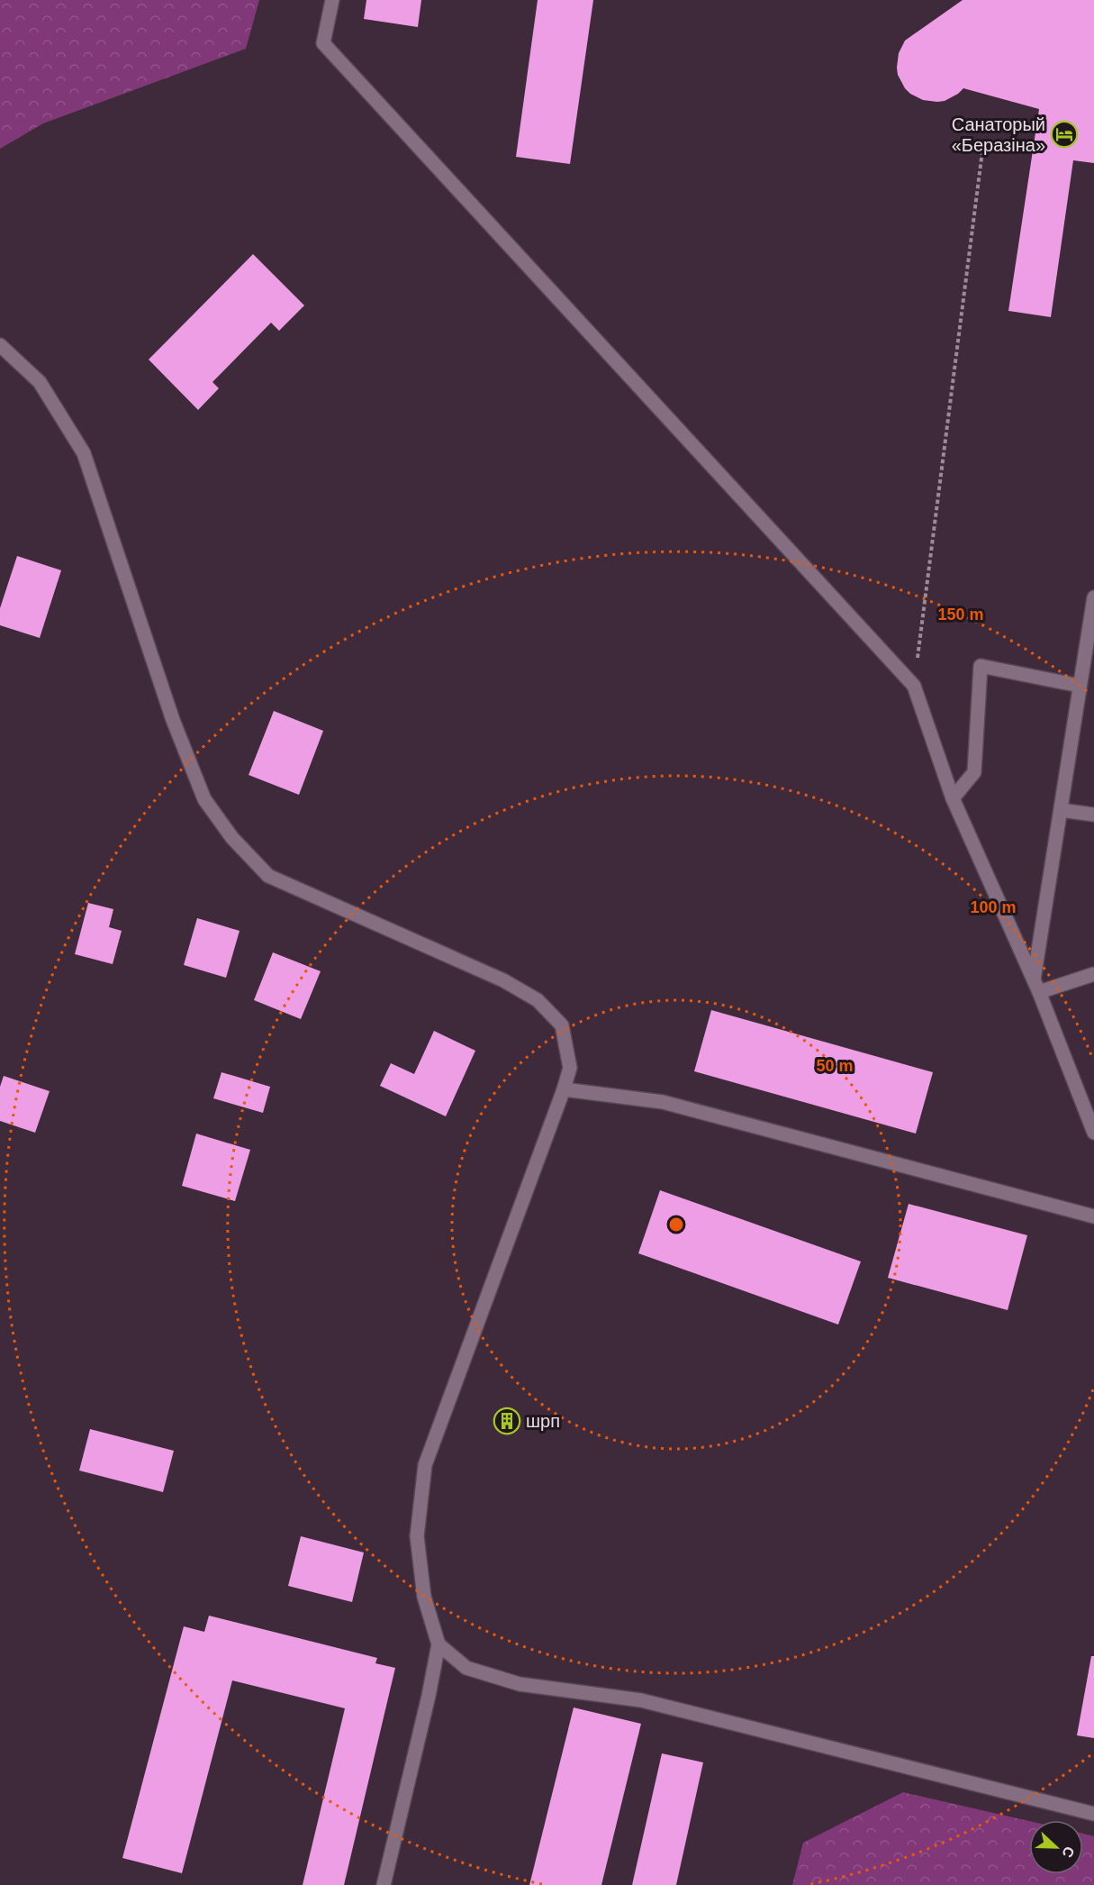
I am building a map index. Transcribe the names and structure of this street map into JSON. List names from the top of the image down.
{
  "places": {
    "hotel": ["Санаторый «Беразіна»"],
    "building": ["шрп"]
  },
  "north": "right",
  "rings": ["150 m", "100 m", "50 m"]
}
